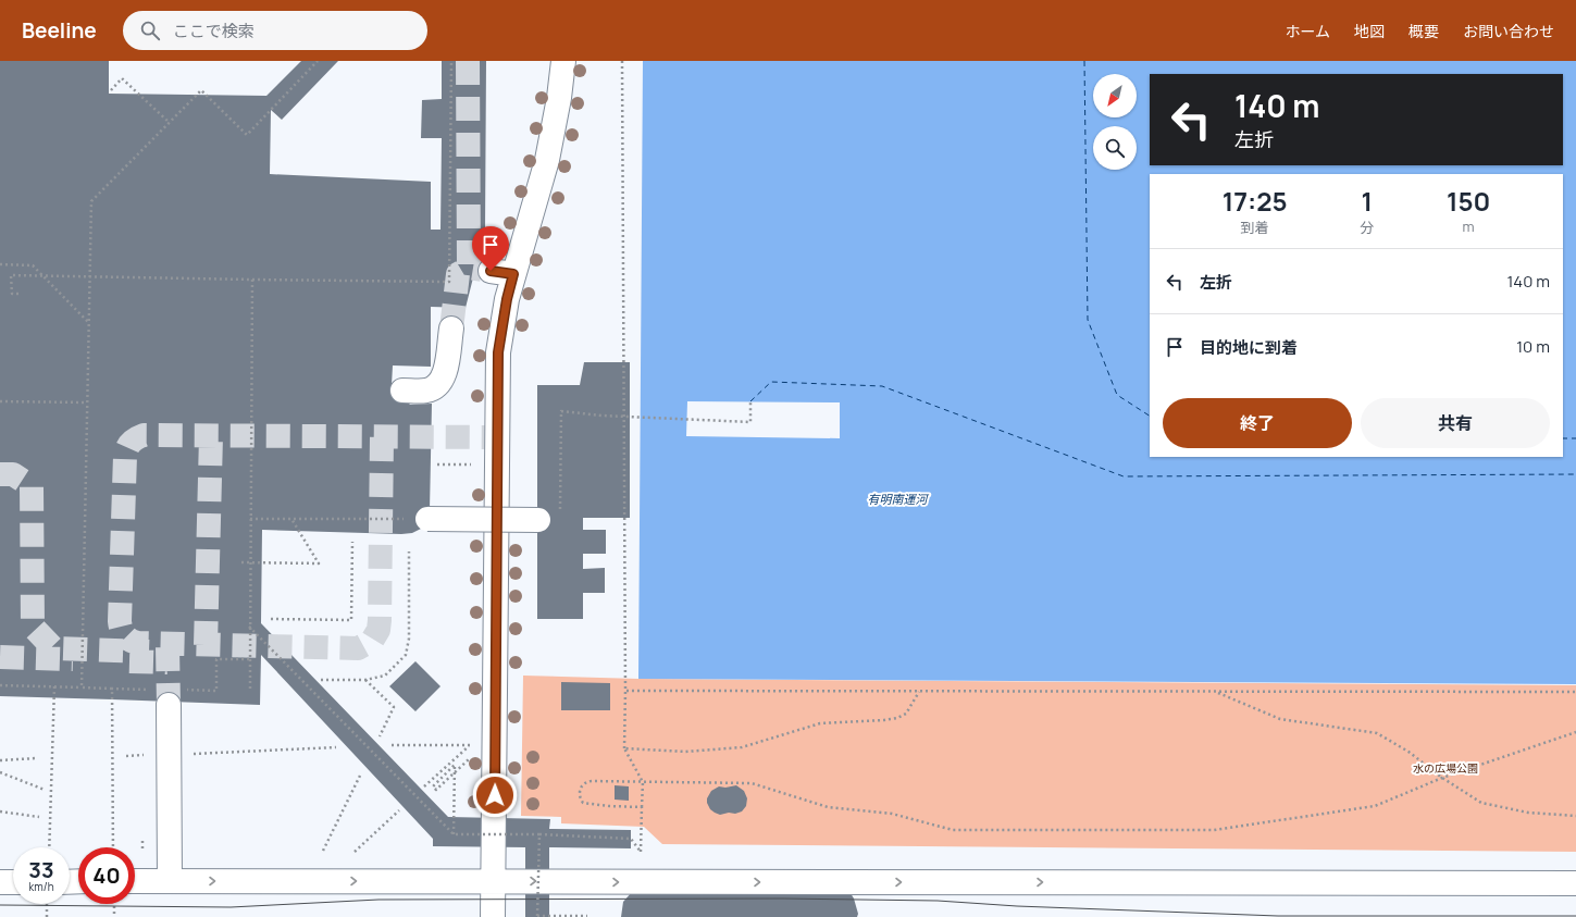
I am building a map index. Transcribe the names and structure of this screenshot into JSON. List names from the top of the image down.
{
  "water": ["有明南運河"],
  "parks": ["水の広場公園"],
  "north": "bottom left",
  "page": {
    "header": "Beeline",
    "search": "ここで検索",
    "nav": [
      "ホーム",
      "地図",
      "概要",
      "お問い合わせ"
    ],
    "turn": ["140 m", "左折"],
    "eta": [
      "17:25",
      "到着",
      "1",
      "分",
      "150",
      "m"
    ],
    "list": [
      {
        "name": "左折",
        "value": "140 m"
      },
      {
        "name": "目的地に到着",
        "value": "10 m"
      }
    ],
    "buttons": ["終了", "共有"],
    "speed": "33 km/h",
    "limit": "40"
  }
}
